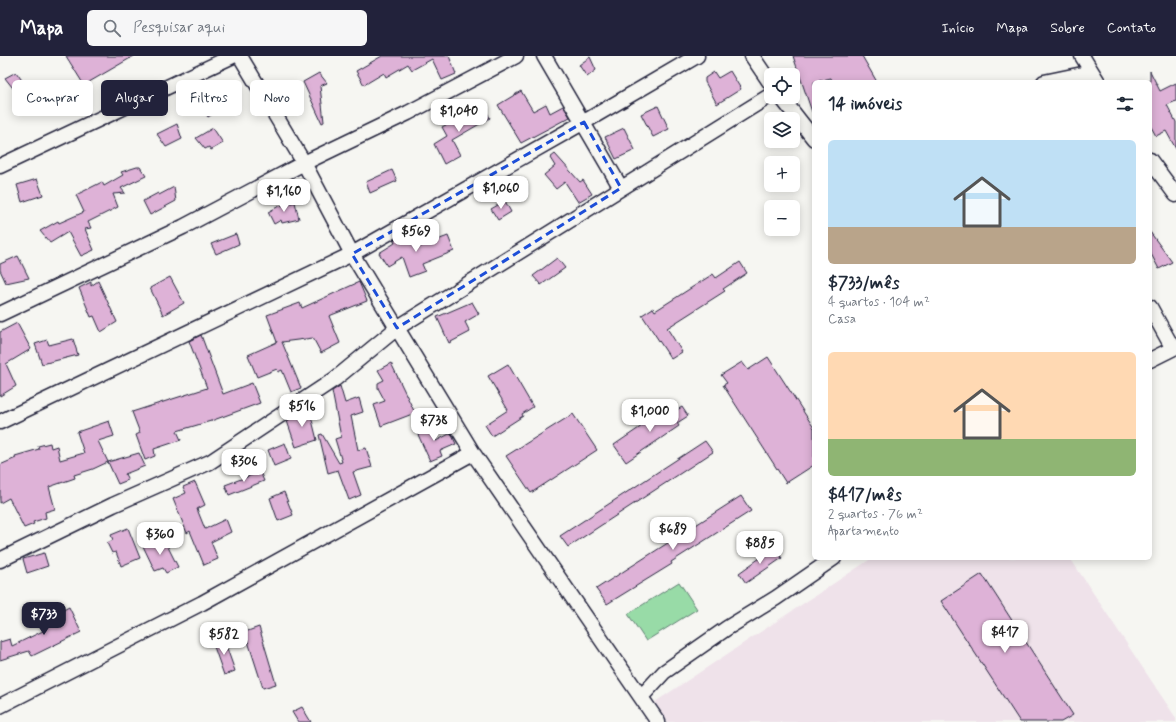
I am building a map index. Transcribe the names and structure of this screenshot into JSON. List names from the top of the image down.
{
  "page": {
    "header": "Mapa",
    "search": "Pesquisar aqui",
    "nav": [
      "Início",
      "Mapa",
      "Sobre",
      "Contato"
    ],
    "map_buttons": ["+", "−"],
    "chip": [
      "Comprar",
      "Alugar",
      "Filtros",
      "Novo"
    ],
    "heading": "14 imóveis",
    "price": [
      "$1,040",
      "$1,060",
      "$1,160",
      "$569",
      "$516",
      "$1,000",
      "$738",
      "$306",
      "$689",
      "$360",
      "$885",
      "$733",
      "$417",
      "$582"
    ],
    "list": [
      {
        "name": "$733/mês",
        "note": "4 quartos · 104 m² · Casa"
      },
      {
        "name": "$417/mês",
        "note": "2 quartos · 76 m² · Apartamento"
      }
    ]
  }
}
